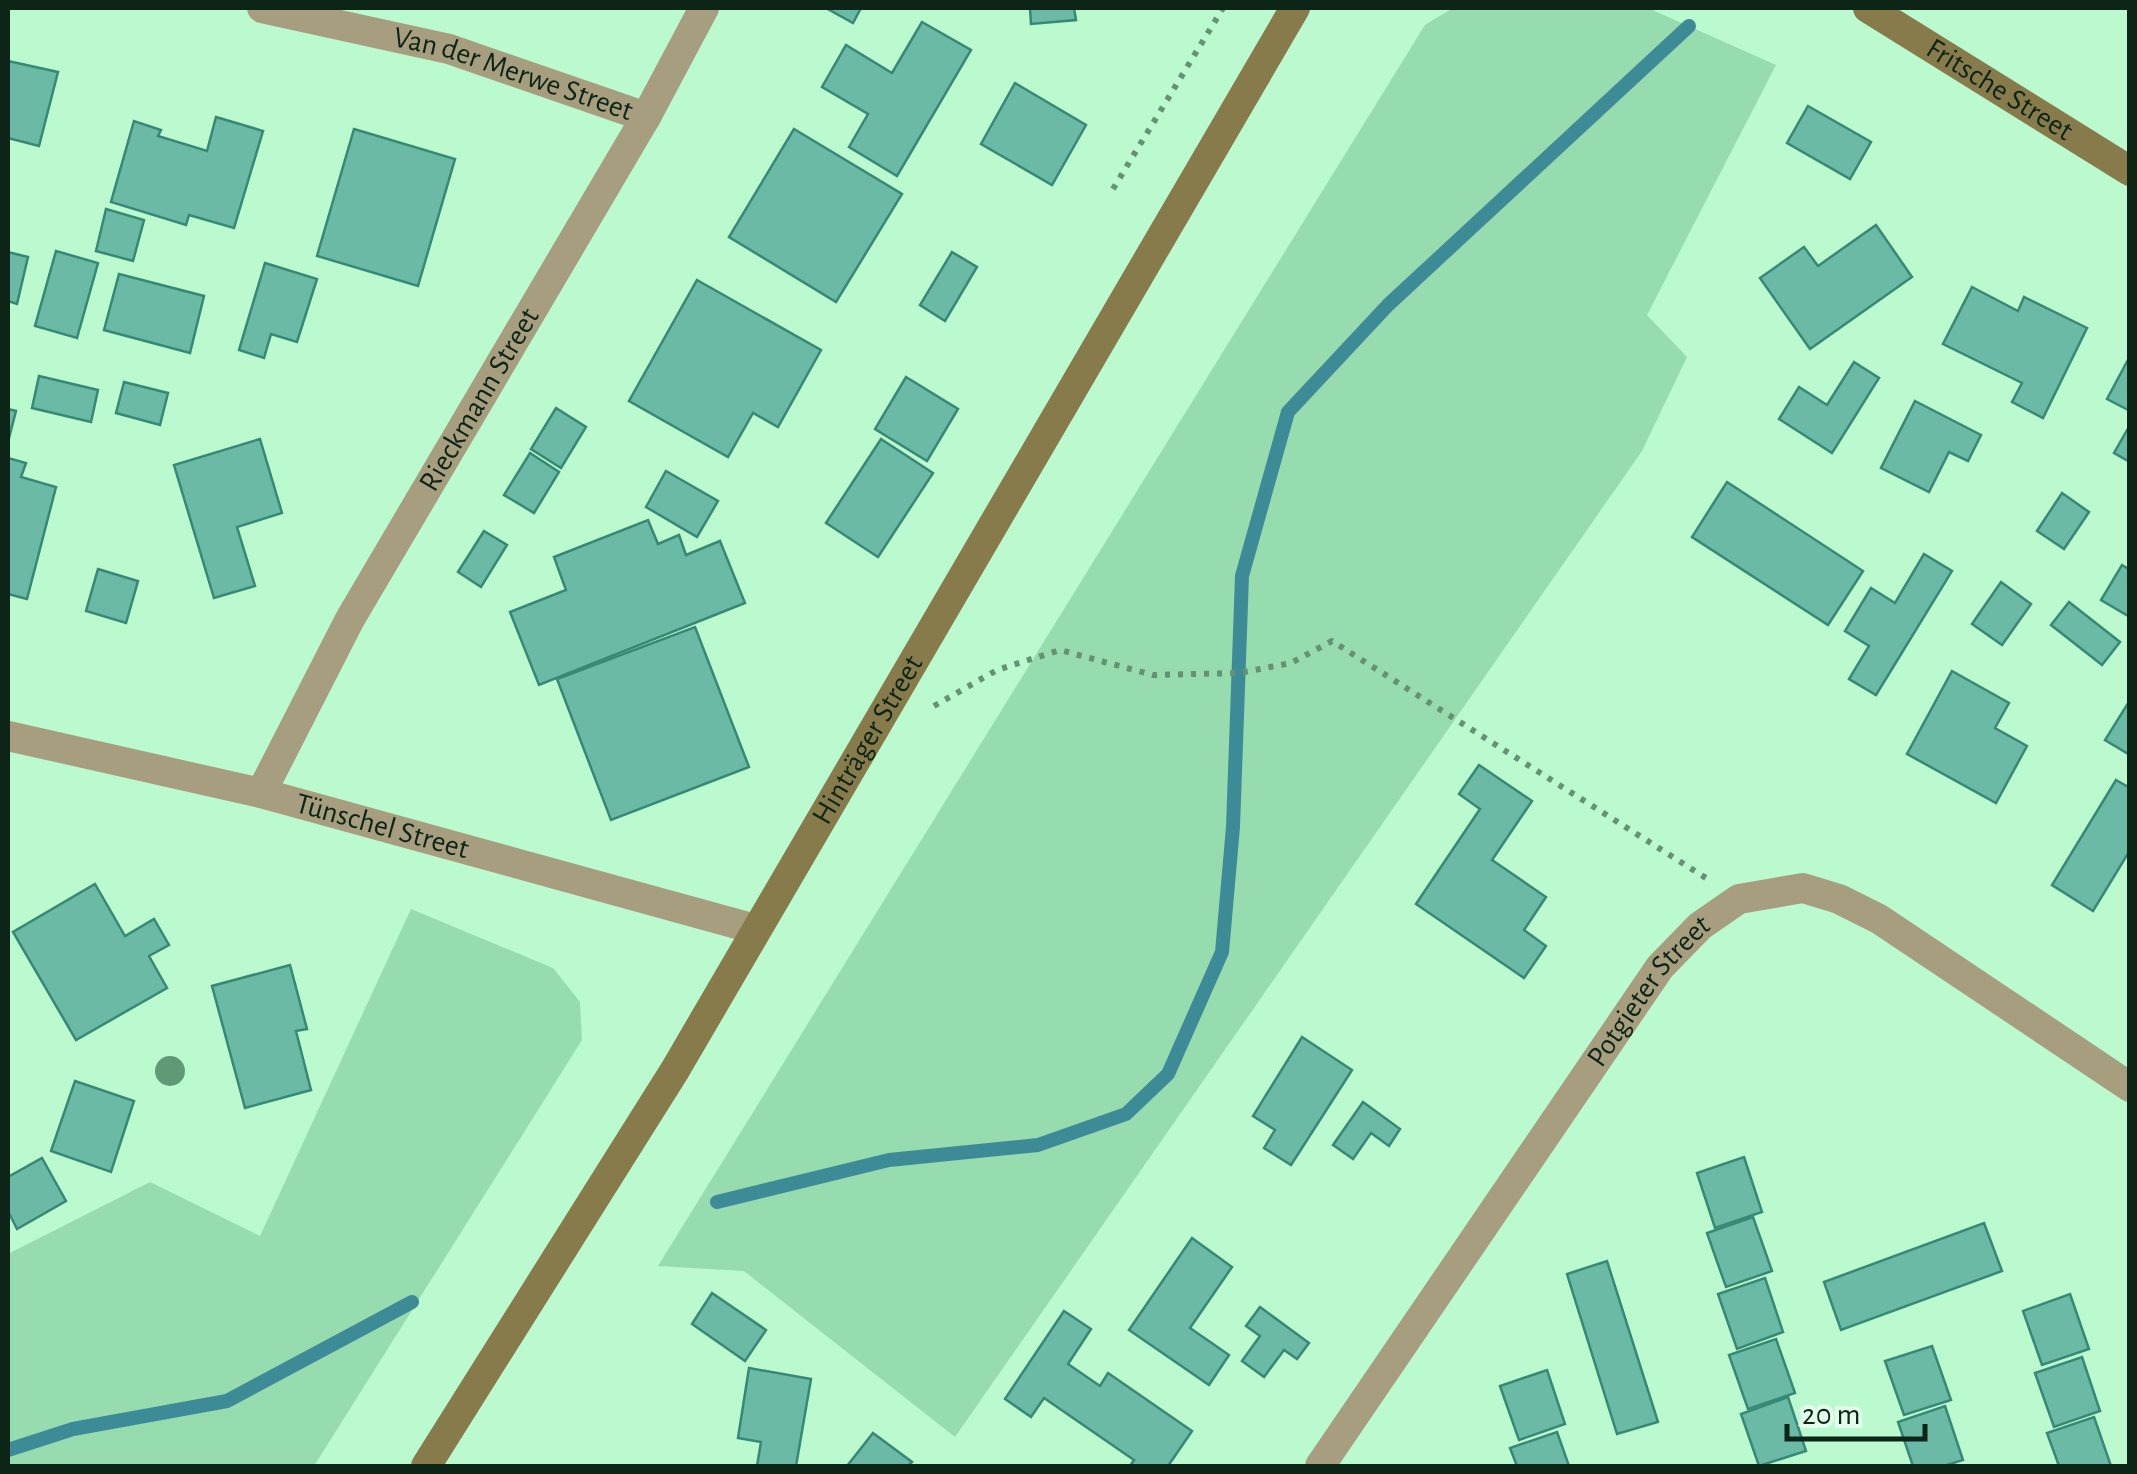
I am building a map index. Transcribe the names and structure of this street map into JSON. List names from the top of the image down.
{
  "streets": {
    "street": [
      "Van der Merwe Street",
      "Fritsche Street",
      "Rieckmann Street",
      "Hinträger Street",
      "Tünschel Street",
      "Potgieter Street"
    ]
  },
  "crossings": [
    ["Van der Merwe Street", "Rieckmann Street"],
    ["Rieckmann Street", "Tünschel Street"],
    ["Hinträger Street", "Tünschel Street"]
  ],
  "scale_bar": "20 m"
}
